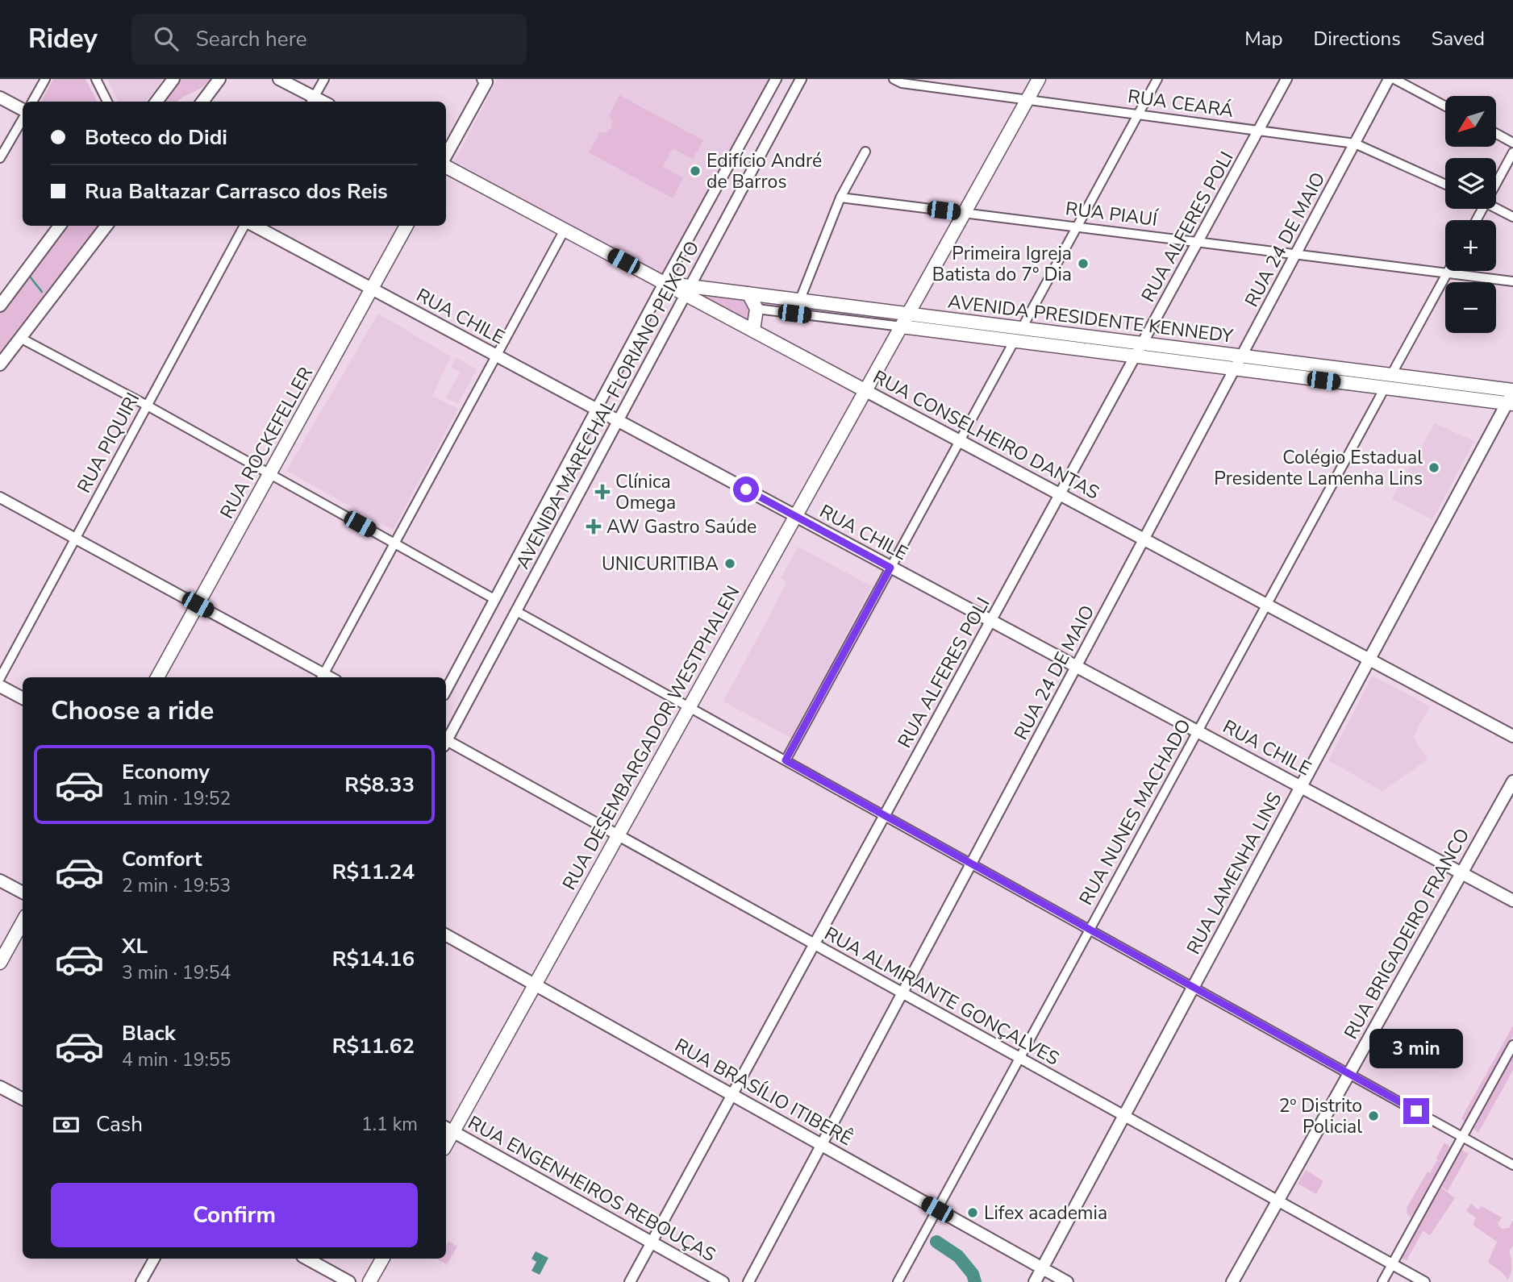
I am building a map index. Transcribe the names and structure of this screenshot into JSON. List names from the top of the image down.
{
  "streets": {
    "main road": [
      "RUA CHILE",
      "AVENIDA PRESIDENTE KENNEDY",
      "RUA CONSELHEIRO DANTAS",
      "RUA ROCKEFELLER",
      "RUA DESEMBARGADOR WESTPHALEN",
      "RUA LAMENHA LINS",
      "RUA BRIGADEIRO FRANCO",
      "RUA BRASÍLIO ITIBERÊ",
      "RUA ENGENHEIROS REBOUÇAS"
    ],
    "street": [
      "RUA CEARÁ",
      "RUA PIAUÍ",
      "RUA ALFERES POLI",
      "RUA 24 DE MAIO",
      "AVENIDA MARECHAL FLORIANO PEIXOTO",
      "RUA PIQUIRI",
      "RUA NUNES MACHADO",
      "RUA ALMIRANTE GONÇALVES"
    ]
  },
  "crossings": [
    ["RUA CEARÁ", "RUA ALFERES POLI"],
    ["RUA CEARÁ", "RUA 24 DE MAIO"],
    ["RUA CEARÁ", "RUA DESEMBARGADOR WESTPHALEN"],
    ["RUA PIAUÍ", "RUA ALFERES POLI"],
    ["RUA PIAUÍ", "RUA 24 DE MAIO"],
    ["RUA PIAUÍ", "RUA DESEMBARGADOR WESTPHALEN"],
    ["RUA ALFERES POLI", "RUA CHILE"],
    ["RUA ALFERES POLI", "AVENIDA PRESIDENTE KENNEDY"],
    ["RUA ALFERES POLI", "RUA CONSELHEIRO DANTAS"],
    ["RUA ALFERES POLI", "RUA ALMIRANTE GONÇALVES"],
    ["RUA ALFERES POLI", "RUA BRASÍLIO ITIBERÊ"],
    ["RUA ALFERES POLI", "RUA ENGENHEIROS REBOUÇAS"],
    ["RUA 24 DE MAIO", "RUA CHILE"],
    ["RUA 24 DE MAIO", "AVENIDA PRESIDENTE KENNEDY"],
    ["RUA 24 DE MAIO", "RUA CONSELHEIRO DANTAS"],
    ["RUA 24 DE MAIO", "RUA ALMIRANTE GONÇALVES"],
    ["RUA 24 DE MAIO", "RUA BRASÍLIO ITIBERÊ"],
    ["RUA CHILE", "AVENIDA MARECHAL FLORIANO PEIXOTO"],
    ["RUA CHILE", "RUA ROCKEFELLER"],
    ["RUA CHILE", "RUA DESEMBARGADOR WESTPHALEN"],
    ["RUA CHILE", "RUA NUNES MACHADO"],
    ["RUA CHILE", "RUA LAMENHA LINS"],
    ["RUA CHILE", "RUA BRIGADEIRO FRANCO"],
    ["AVENIDA PRESIDENTE KENNEDY", "AVENIDA MARECHAL FLORIANO PEIXOTO"],
    ["AVENIDA PRESIDENTE KENNEDY", "RUA CONSELHEIRO DANTAS"],
    ["AVENIDA PRESIDENTE KENNEDY", "RUA DESEMBARGADOR WESTPHALEN"],
    ["AVENIDA PRESIDENTE KENNEDY", "RUA NUNES MACHADO"],
    ["AVENIDA PRESIDENTE KENNEDY", "RUA LAMENHA LINS"],
    ["AVENIDA MARECHAL FLORIANO PEIXOTO", "RUA CONSELHEIRO DANTAS"],
    ["RUA CONSELHEIRO DANTAS", "RUA DESEMBARGADOR WESTPHALEN"],
    ["RUA CONSELHEIRO DANTAS", "RUA NUNES MACHADO"],
    ["RUA CONSELHEIRO DANTAS", "RUA LAMENHA LINS"],
    ["RUA DESEMBARGADOR WESTPHALEN", "RUA ALMIRANTE GONÇALVES"],
    ["RUA DESEMBARGADOR WESTPHALEN", "RUA BRASÍLIO ITIBERÊ"],
    ["RUA DESEMBARGADOR WESTPHALEN", "RUA ENGENHEIROS REBOUÇAS"],
    ["RUA NUNES MACHADO", "RUA ALMIRANTE GONÇALVES"],
    ["RUA NUNES MACHADO", "RUA BRASÍLIO ITIBERÊ"],
    ["RUA LAMENHA LINS", "RUA ALMIRANTE GONÇALVES"],
    ["RUA LAMENHA LINS", "RUA BRASÍLIO ITIBERÊ"],
    ["RUA BRIGADEIRO FRANCO", "RUA ALMIRANTE GONÇALVES"]
  ],
  "places": {
    "other": [
      "Edifício André de Barros",
      "Primeira Igreja Batista do 7° Dia",
      "Colégio Estadual Presidente Lamenha Lins",
      "UNICURITIBA",
      "2º Distrito Policial",
      "Lifex academia"
    ],
    "health": ["Clínica Omega", "AW Gastro Saúde"]
  },
  "north": "bottom left",
  "page": {
    "header": "Ridey",
    "search": "Search here",
    "nav": ["Map", "Directions", "Saved"],
    "map_buttons": ["+", "−"],
    "banner": ["Boteco do Didi", "Rua Baltazar Carrasco dos Reis"],
    "heading": "Choose a ride",
    "list": [
      {
        "name": "Economy",
        "note": "1 min · 19:52",
        "value": "R$8.33"
      },
      {
        "name": "Comfort",
        "note": "2 min · 19:53",
        "value": "R$11.24"
      },
      {
        "name": "XL",
        "note": "3 min · 19:54",
        "value": "R$14.16"
      },
      {
        "name": "Black",
        "note": "4 min · 19:55",
        "value": "R$11.62"
      }
    ],
    "bubble": "3 min",
    "pay": ["Cash", "1.1 km"],
    "buttons": "Confirm"
  }
}
